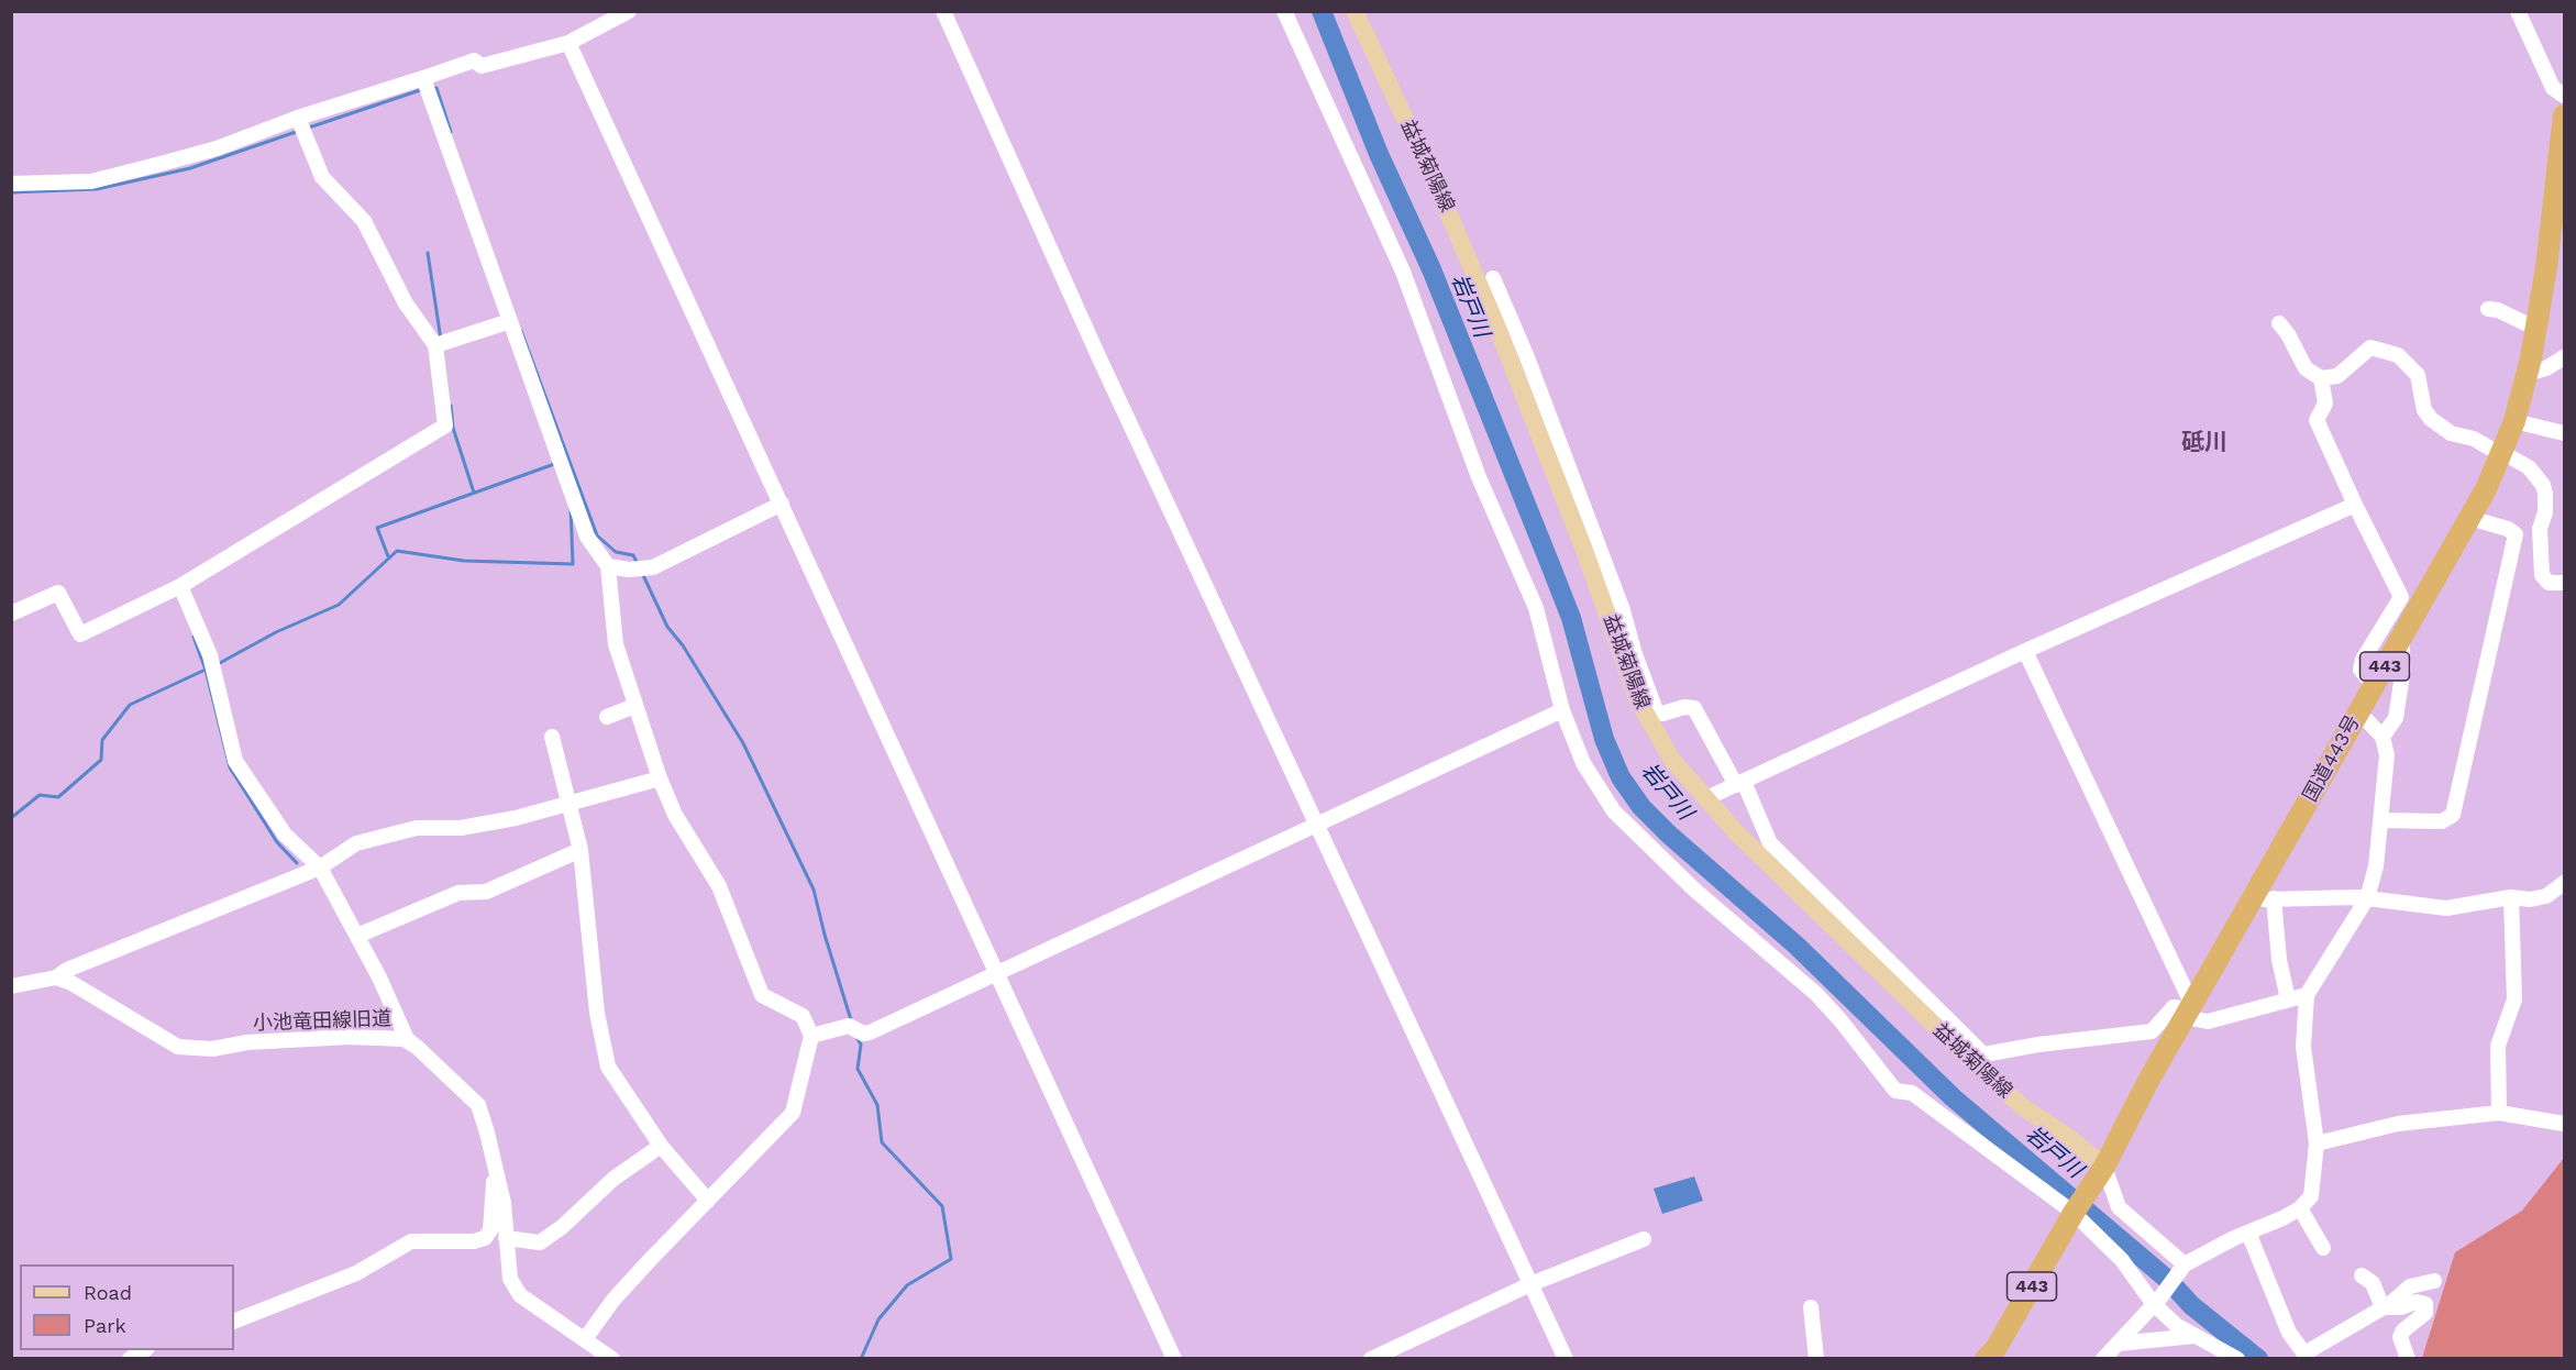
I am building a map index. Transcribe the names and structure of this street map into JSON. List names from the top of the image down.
{
  "streets": {
    "highway": ["443", "国道443号"],
    "main road": ["益城菊陽線"],
    "street": ["小池竜田線旧道"]
  },
  "crossings": [
    ["益城菊陽線", "国道443号"]
  ],
  "districts": ["砥川"],
  "water": ["岩戸川"],
  "legend": ["Road", "Park"]
}
